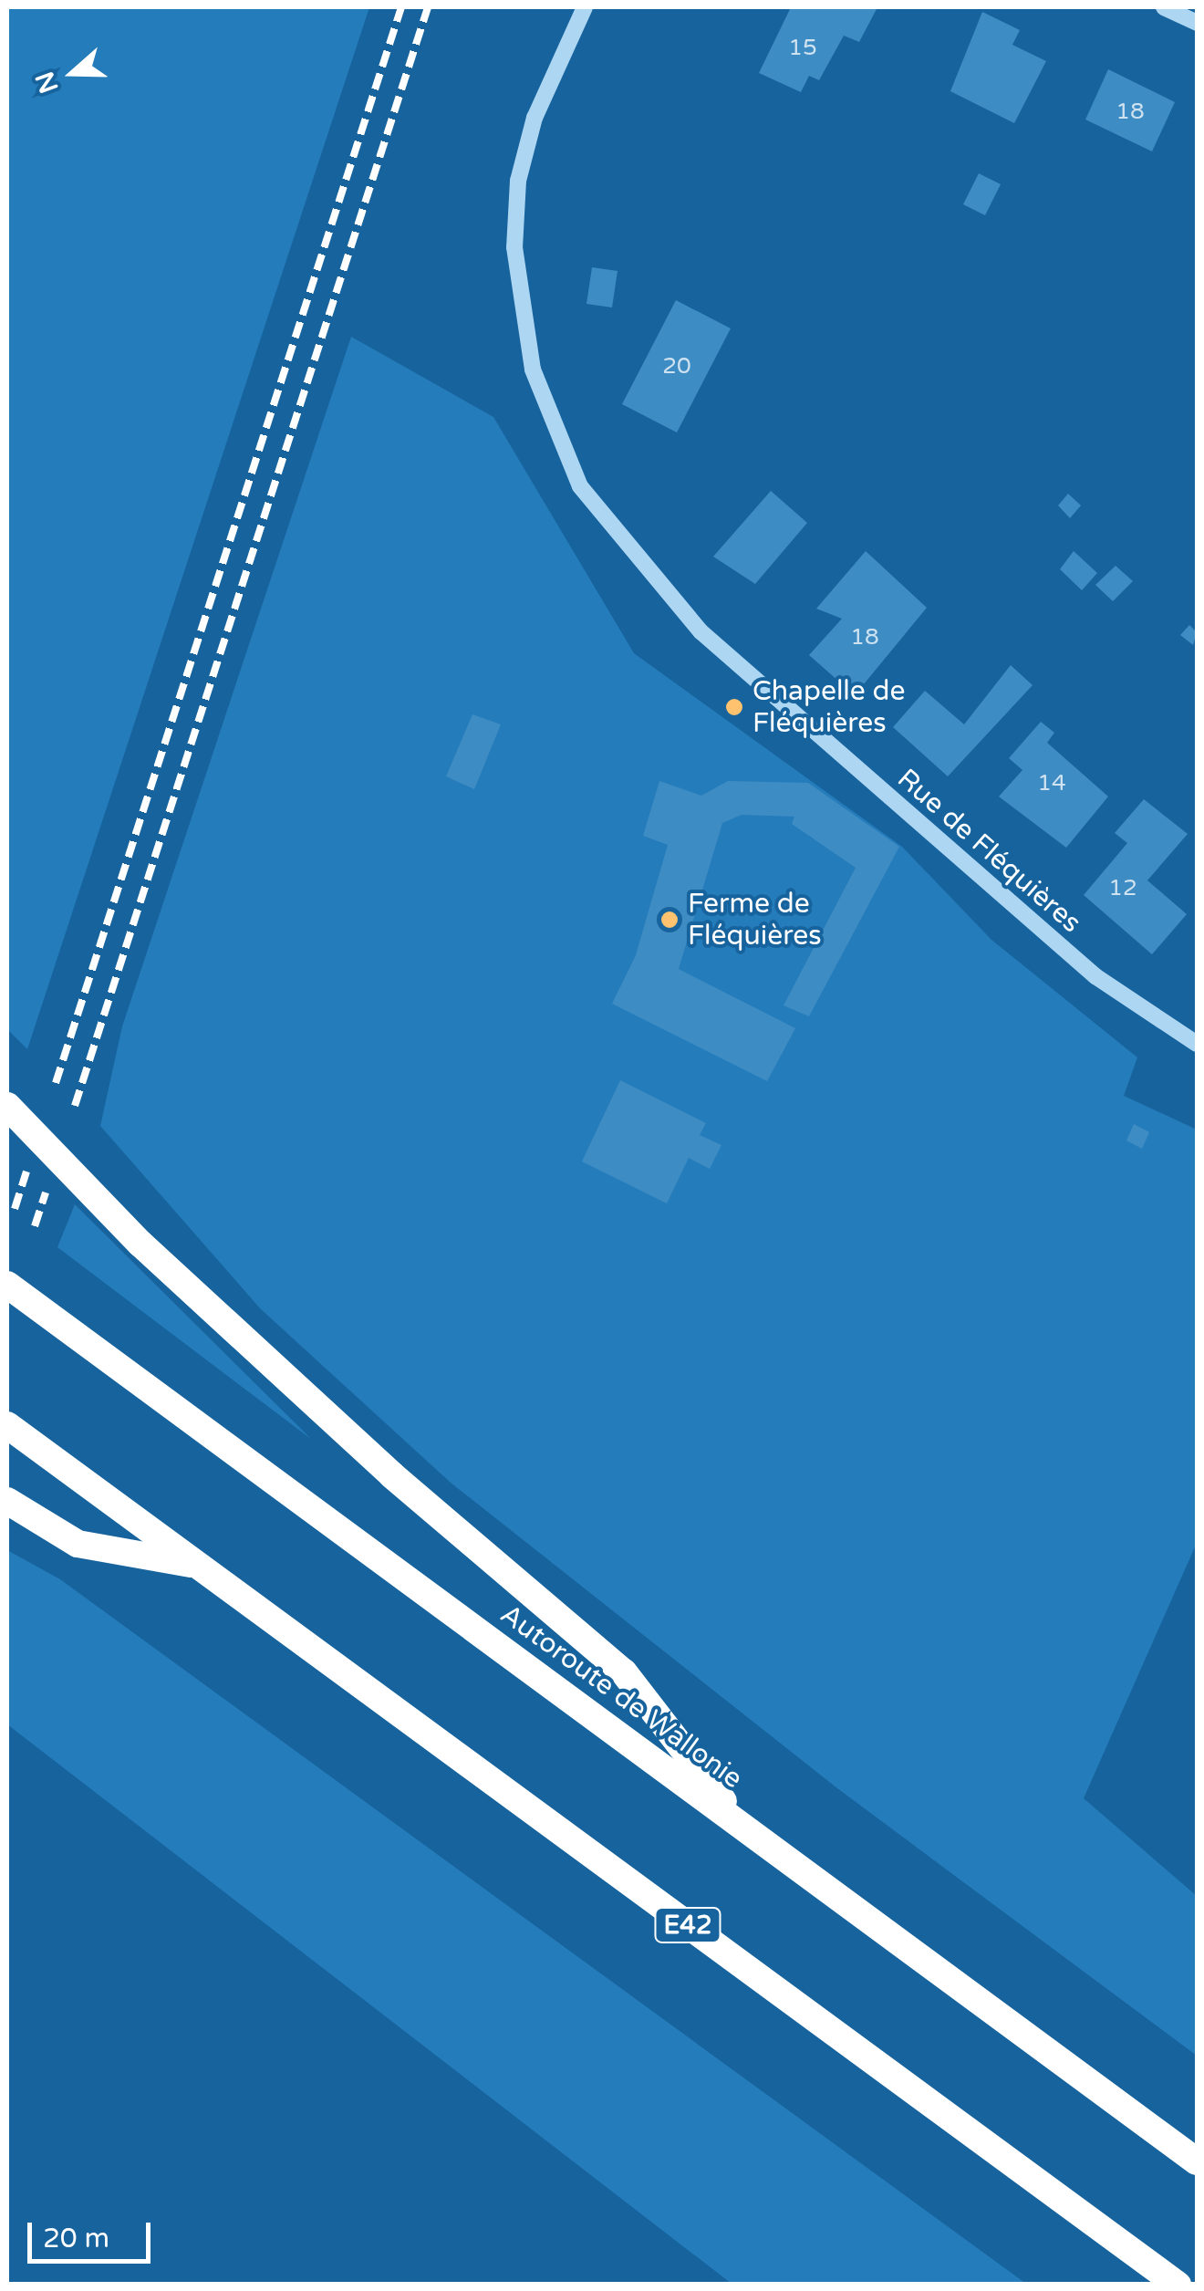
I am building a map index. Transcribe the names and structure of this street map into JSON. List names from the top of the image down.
{
  "streets": {
    "highway": ["Autoroute de Wallonie", "E42"],
    "street": ["Rue de Fléquières"]
  },
  "places": ["Chapelle de Fléquières", "Ferme de Fléquières"],
  "house_numbers": [
    "15",
    "18",
    "20",
    "18",
    "14",
    "12"
  ],
  "scale_bar": "20 m",
  "north": "left"
}
